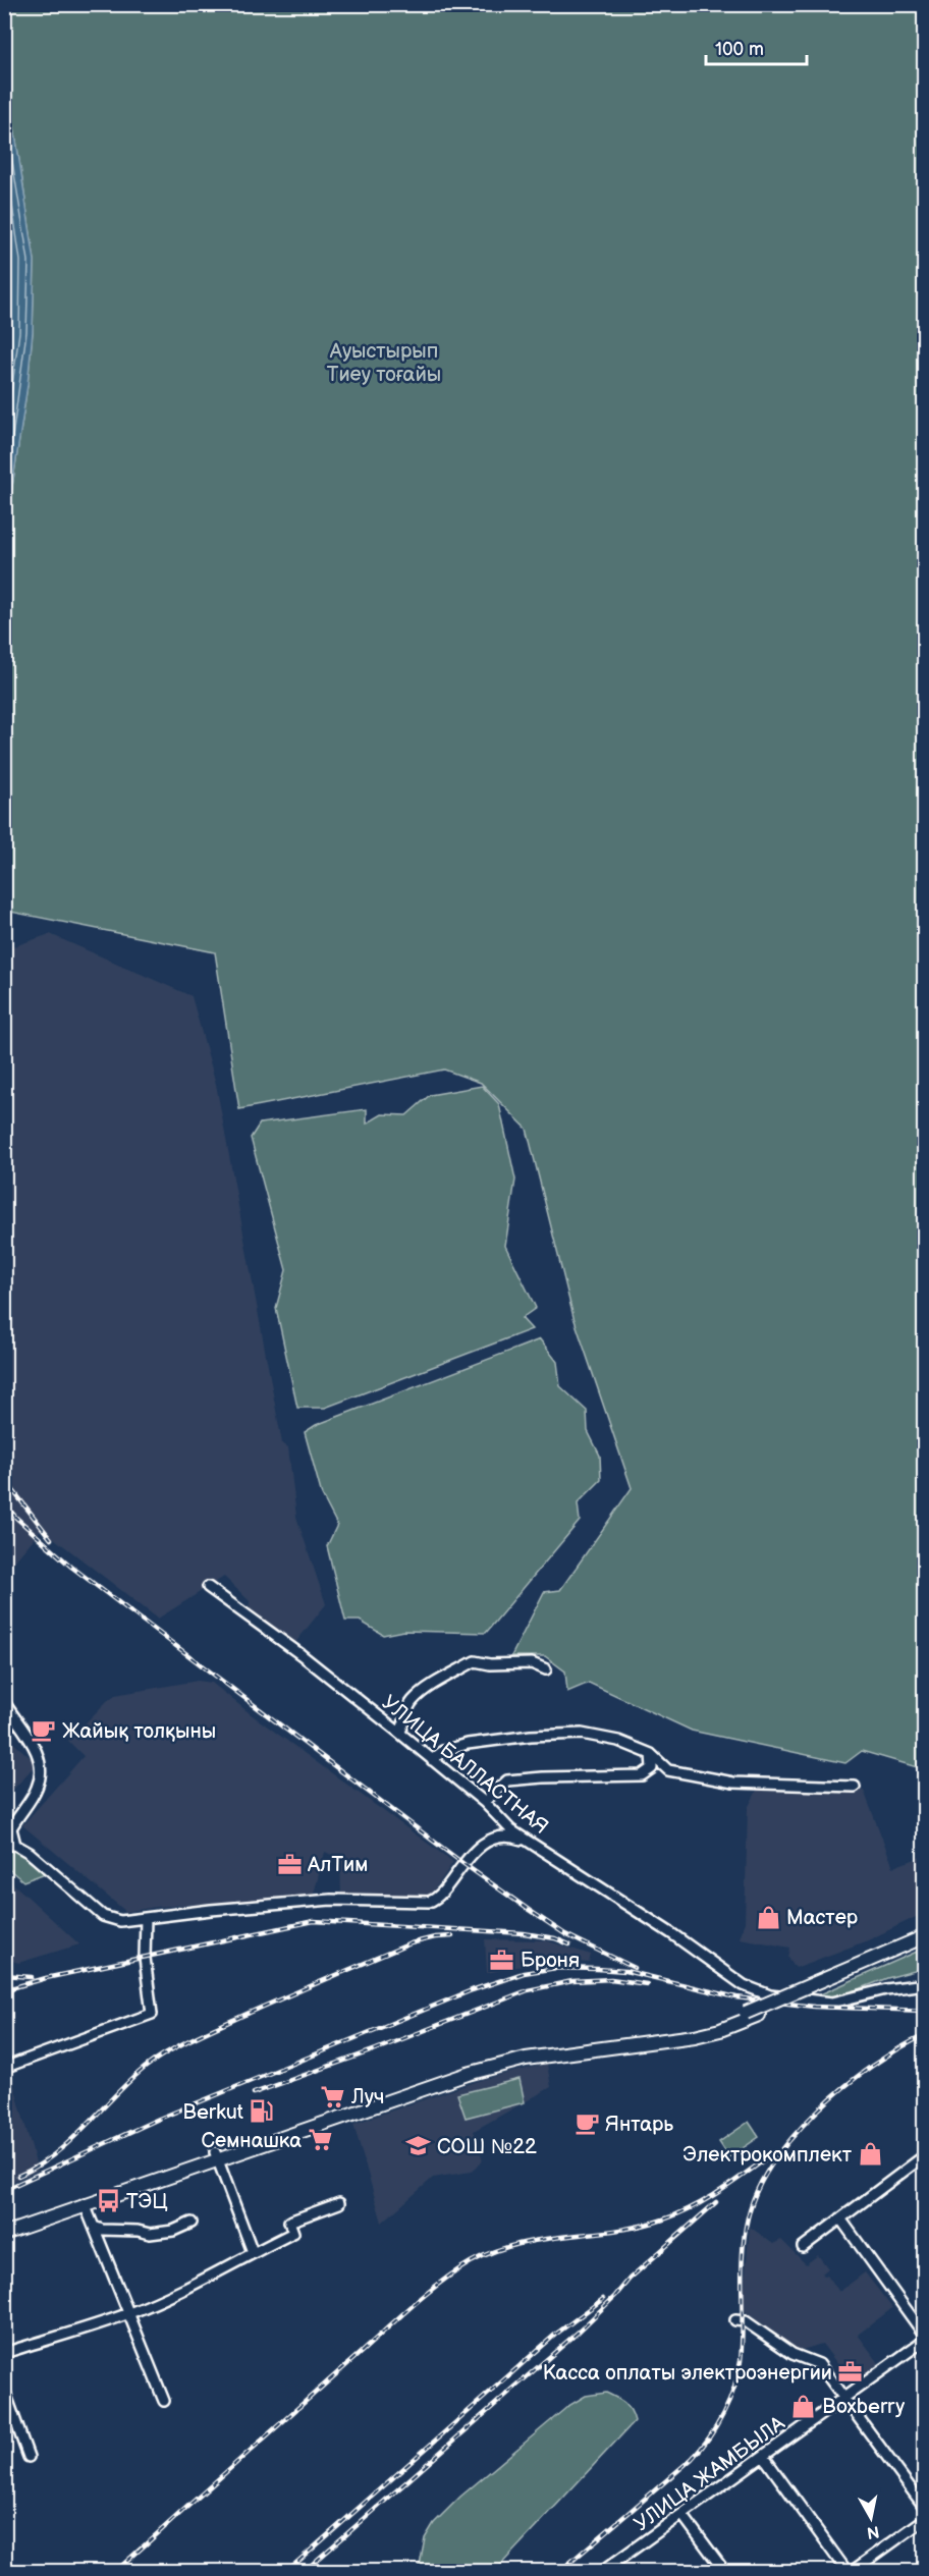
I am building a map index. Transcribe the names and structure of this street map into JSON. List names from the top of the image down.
{
  "streets": {
    "street": ["УЛИЦА БАЛЛАСТНАЯ", "УЛИЦА ЖАМБЫЛА"]
  },
  "parks": ["Ауыстырып Тиеу тоғайы"],
  "places": {
    "cafe": ["Жайық толқыны", "Янтарь"],
    "office": ["АлТим", "Броня", "Касса оплаты электроэнергии"],
    "shop": ["Мастер", "Электрокомплект", "Boxberry"],
    "supermarket": ["Луч", "Семнашка"],
    "fuel station": ["Berkut"],
    "school or university": ["СОШ №22"],
    "bus stop": ["ТЭЦ"]
  },
  "scale_bar": "100 m",
  "north": "bottom"
}
